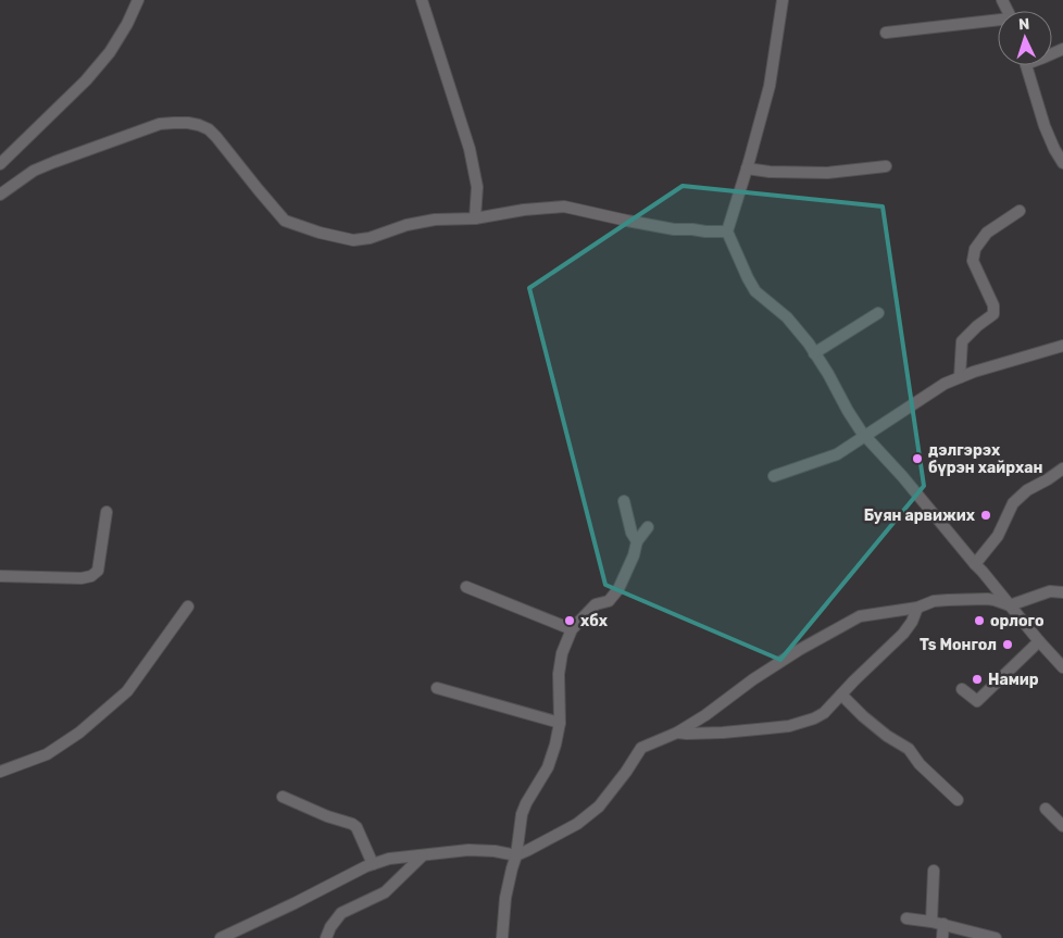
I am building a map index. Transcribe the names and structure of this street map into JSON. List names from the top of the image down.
{
  "places": [
    "дэлгэрэх бүрэн хайрхан",
    "Буян арвижих",
    "хбх",
    "орлого",
    "Ts Монгол",
    "Намир"
  ],
  "north": "top"
}
